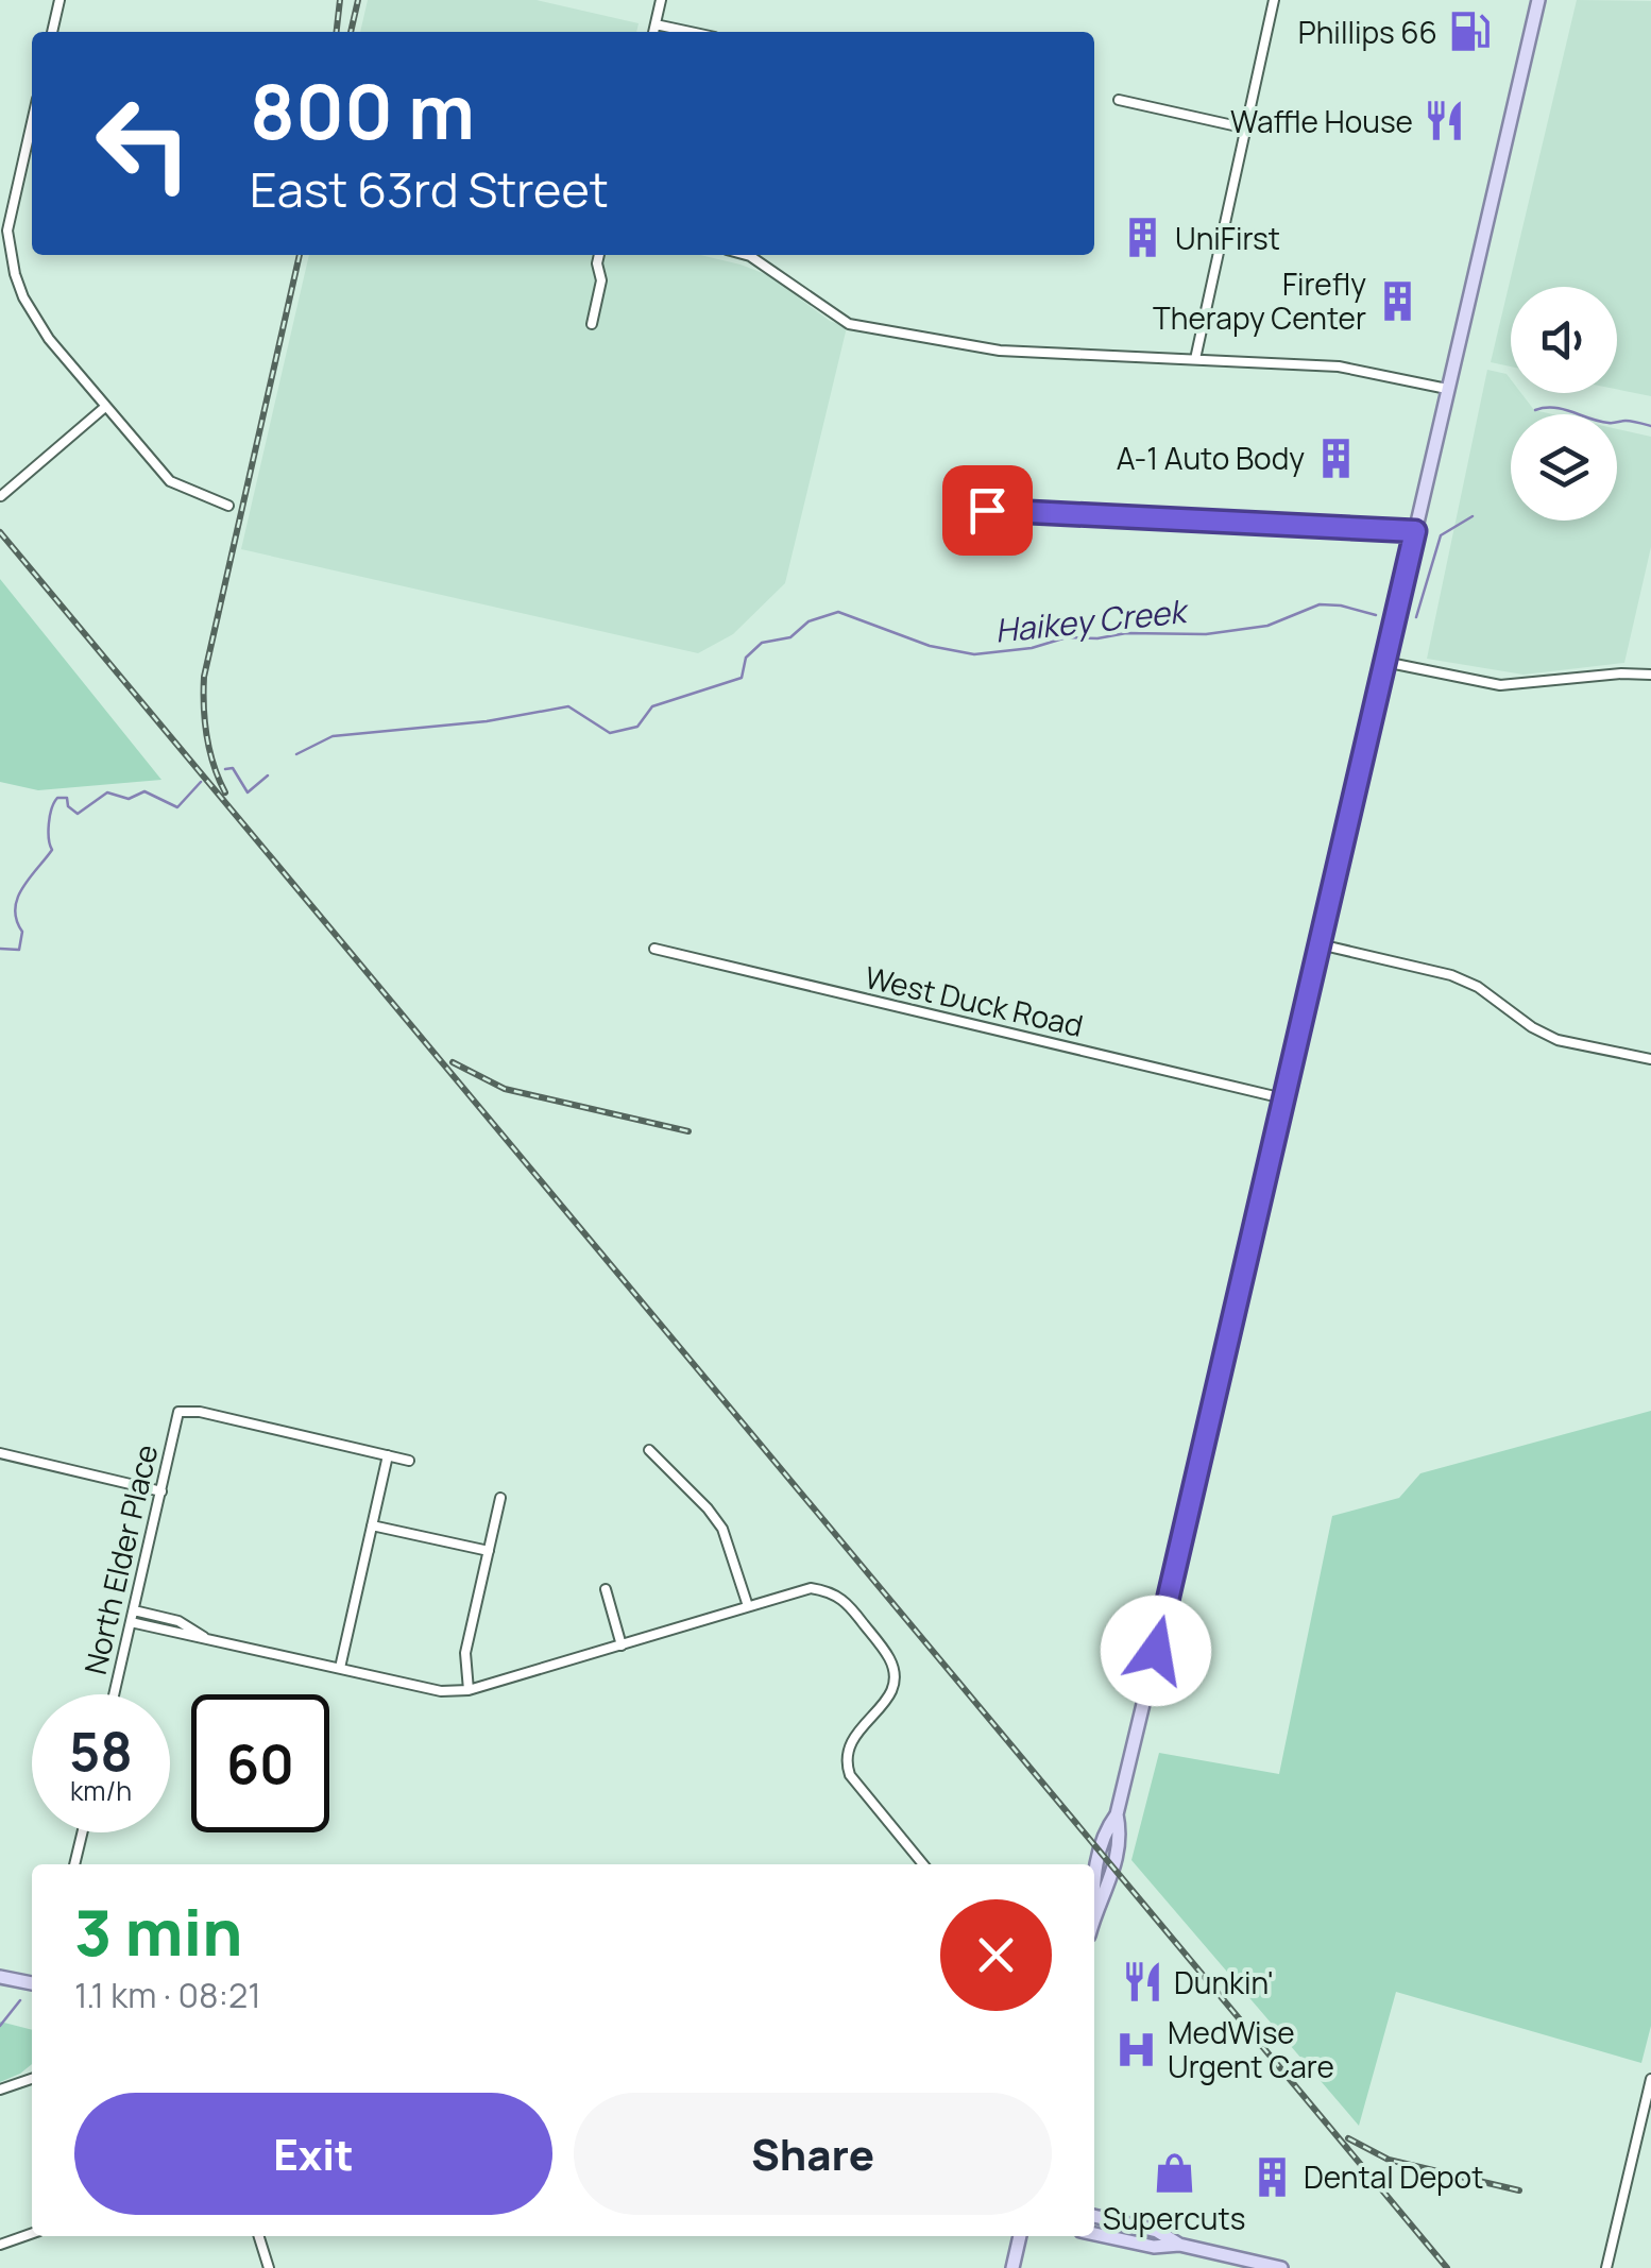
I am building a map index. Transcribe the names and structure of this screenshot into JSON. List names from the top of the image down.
{
  "streets": {
    "street": ["West Duck Road", "North Elder Place"]
  },
  "water": ["Haikey Creek"],
  "places": {
    "fuel station": ["Phillips 66"],
    "restaurant": ["Waffle House", "Dunkin'"],
    "building": [
      "UniFirst",
      "Firefly Therapy Center",
      "A-1 Auto Body",
      "Dental Depot"
    ],
    "hospital": ["MedWise Urgent Care"],
    "shop": ["Supercuts"]
  },
  "page": {
    "turn": ["800 m", "East 63rd Street"],
    "speed": "58 km/h",
    "limit": "60",
    "heading": ["3 min", "1.1 km · 08:21"],
    "buttons": ["Exit", "Share"]
  }
}
